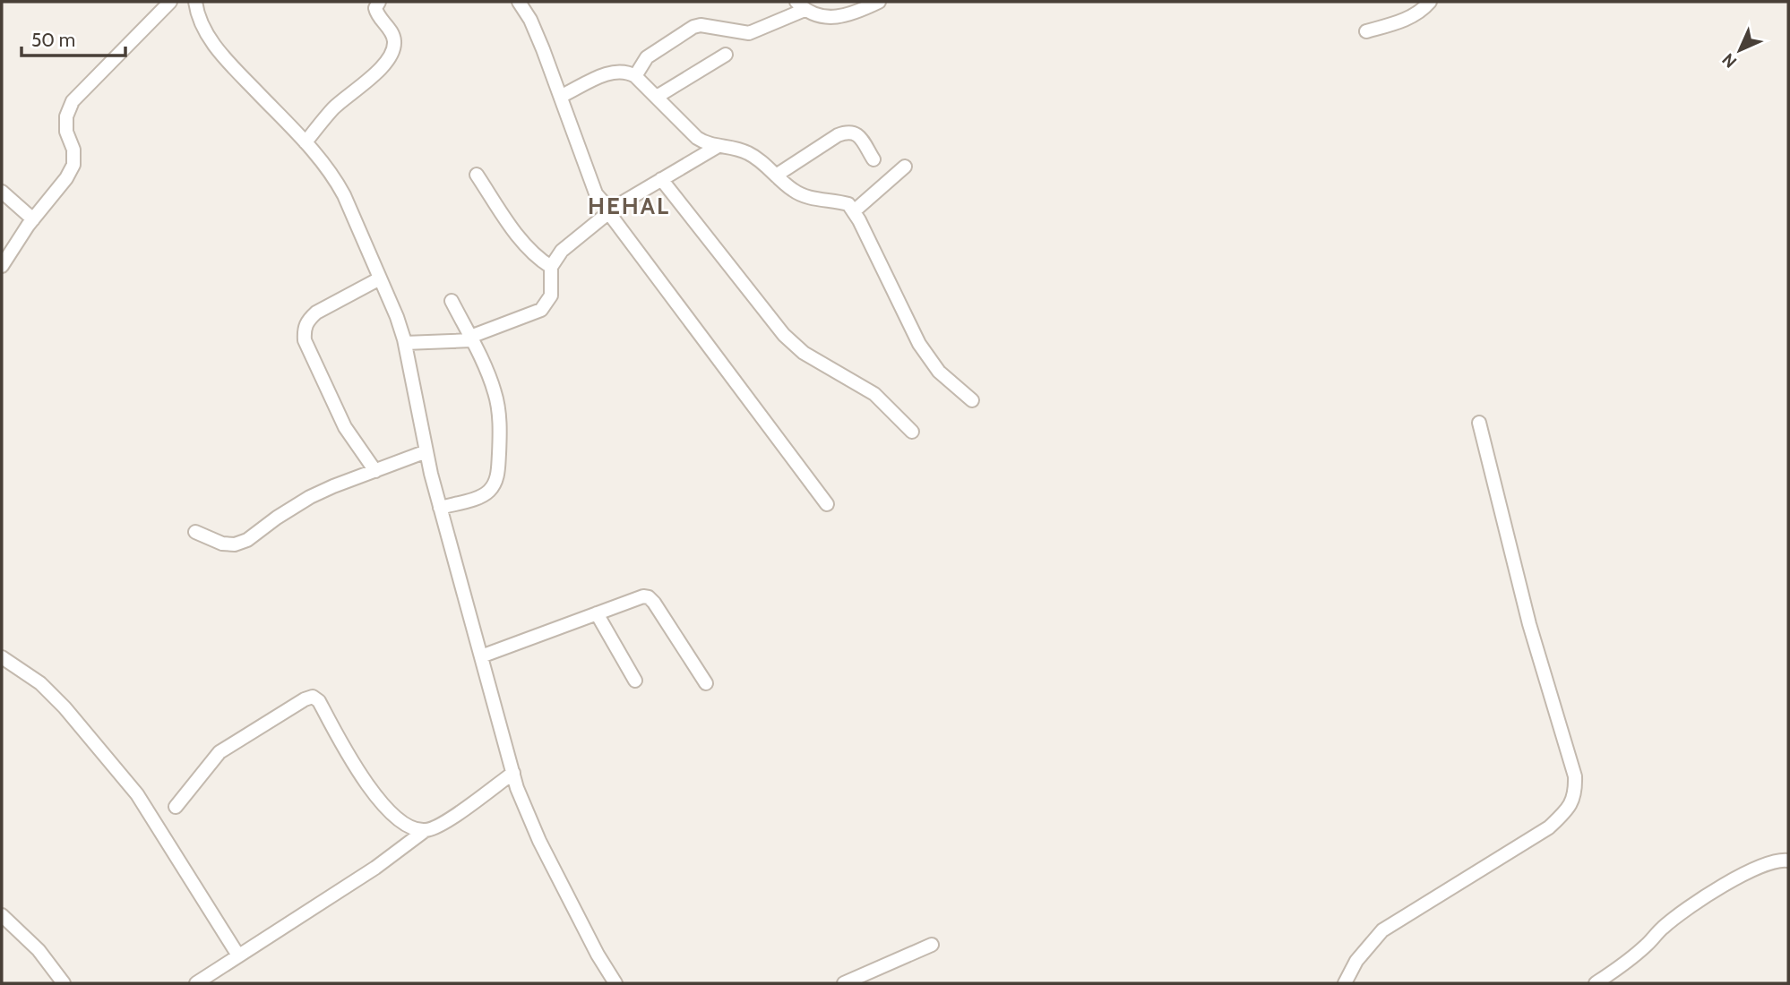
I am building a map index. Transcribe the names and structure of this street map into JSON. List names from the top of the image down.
{
  "districts": ["HEHAL"],
  "scale_bar": "50 m",
  "north": "bottom left"
}
